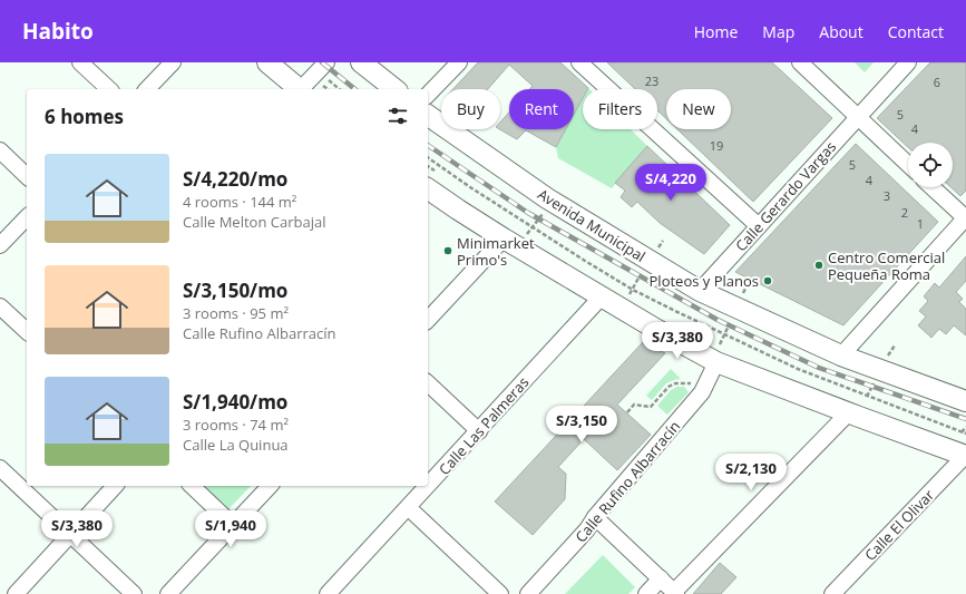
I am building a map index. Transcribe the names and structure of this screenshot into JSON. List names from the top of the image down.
{
  "streets": {
    "main road": ["Avenida Municipal"],
    "street": [
      "Calle Gerardo Vargas",
      "Calle Las Palmeras",
      "Calle Rufino Albarracín",
      "Calle El Olivar"
    ]
  },
  "crossings": [
    ["Calle Gerardo Vargas", "Avenida Municipal"]
  ],
  "places": ["Minimarket Primo's", "Centro Comercial Pequeña Roma", "Ploteos y Planos"],
  "house_numbers": [
    "23",
    "6",
    "5",
    "4",
    "19",
    "5",
    "4",
    "3",
    "2",
    "1"
  ],
  "page": {
    "header": "Habito",
    "nav": [
      "Home",
      "Map",
      "About",
      "Contact"
    ],
    "chip": [
      "Buy",
      "Rent",
      "Filters",
      "New"
    ],
    "heading": "6 homes",
    "list": [
      {
        "name": "S/4,220/mo",
        "note": "4 rooms · 144 m² · Calle Melton Carbajal"
      },
      {
        "name": "S/3,150/mo",
        "note": "3 rooms · 95 m² · Calle Rufino Albarracín"
      },
      {
        "name": "S/1,940/mo",
        "note": "3 rooms · 74 m² · Calle La Quinua"
      }
    ],
    "price": [
      "S/4,220",
      "S/3,380",
      "S/3,150",
      "S/2,130",
      "S/3,380",
      "S/1,940"
    ]
  }
}
